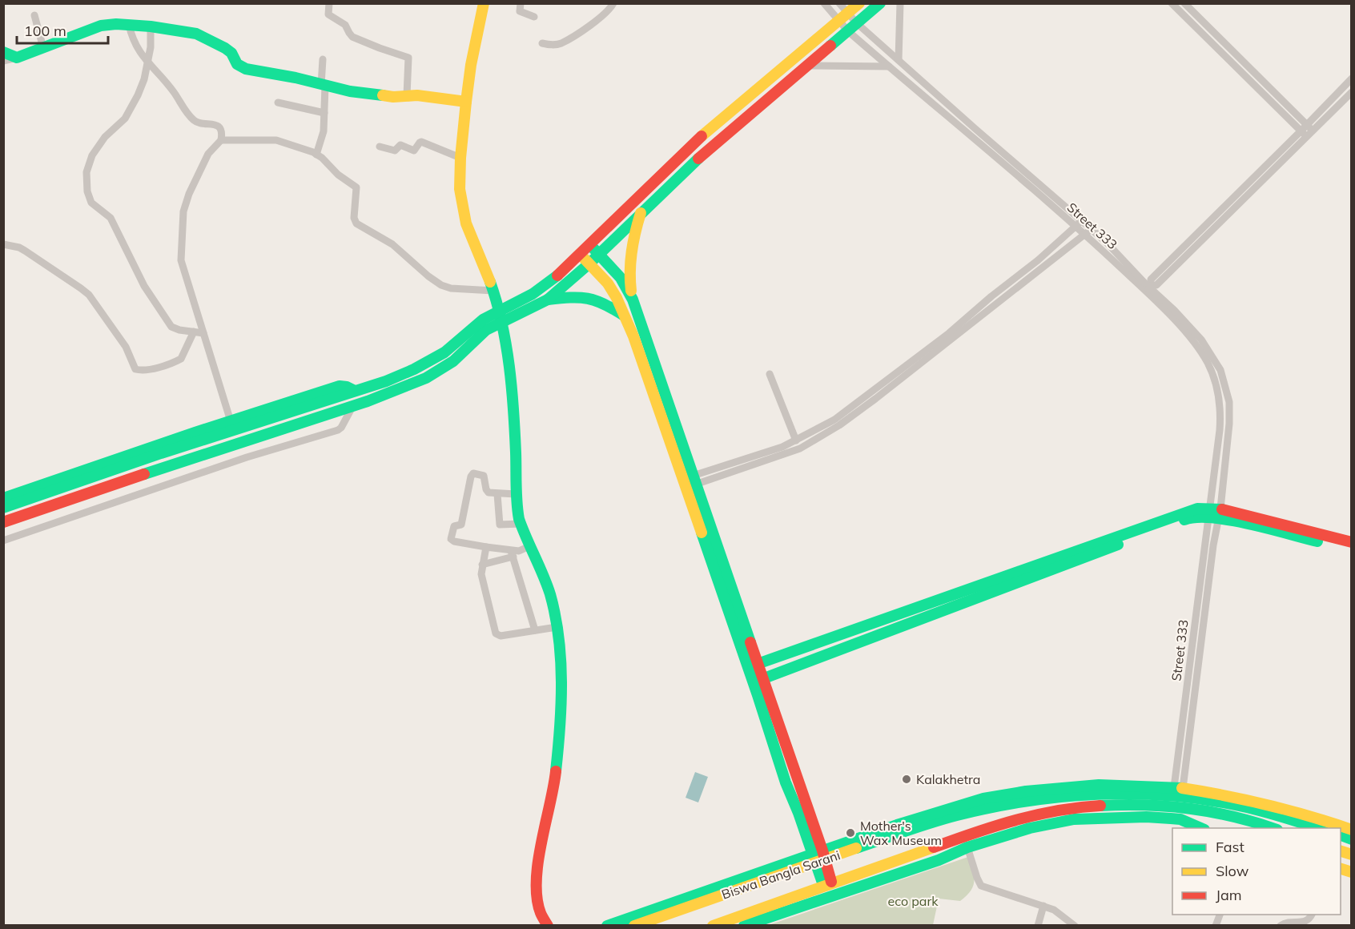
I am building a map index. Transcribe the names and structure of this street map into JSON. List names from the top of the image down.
{
  "streets": {
    "street": ["Street 333", "Biswa Bangla Sarani"]
  },
  "parks": ["eco park"],
  "places": ["Kalakhetra", "Mother's Wax Museum"],
  "legend": ["Fast", "Slow", "Jam"],
  "scale_bar": "100 m"
}
